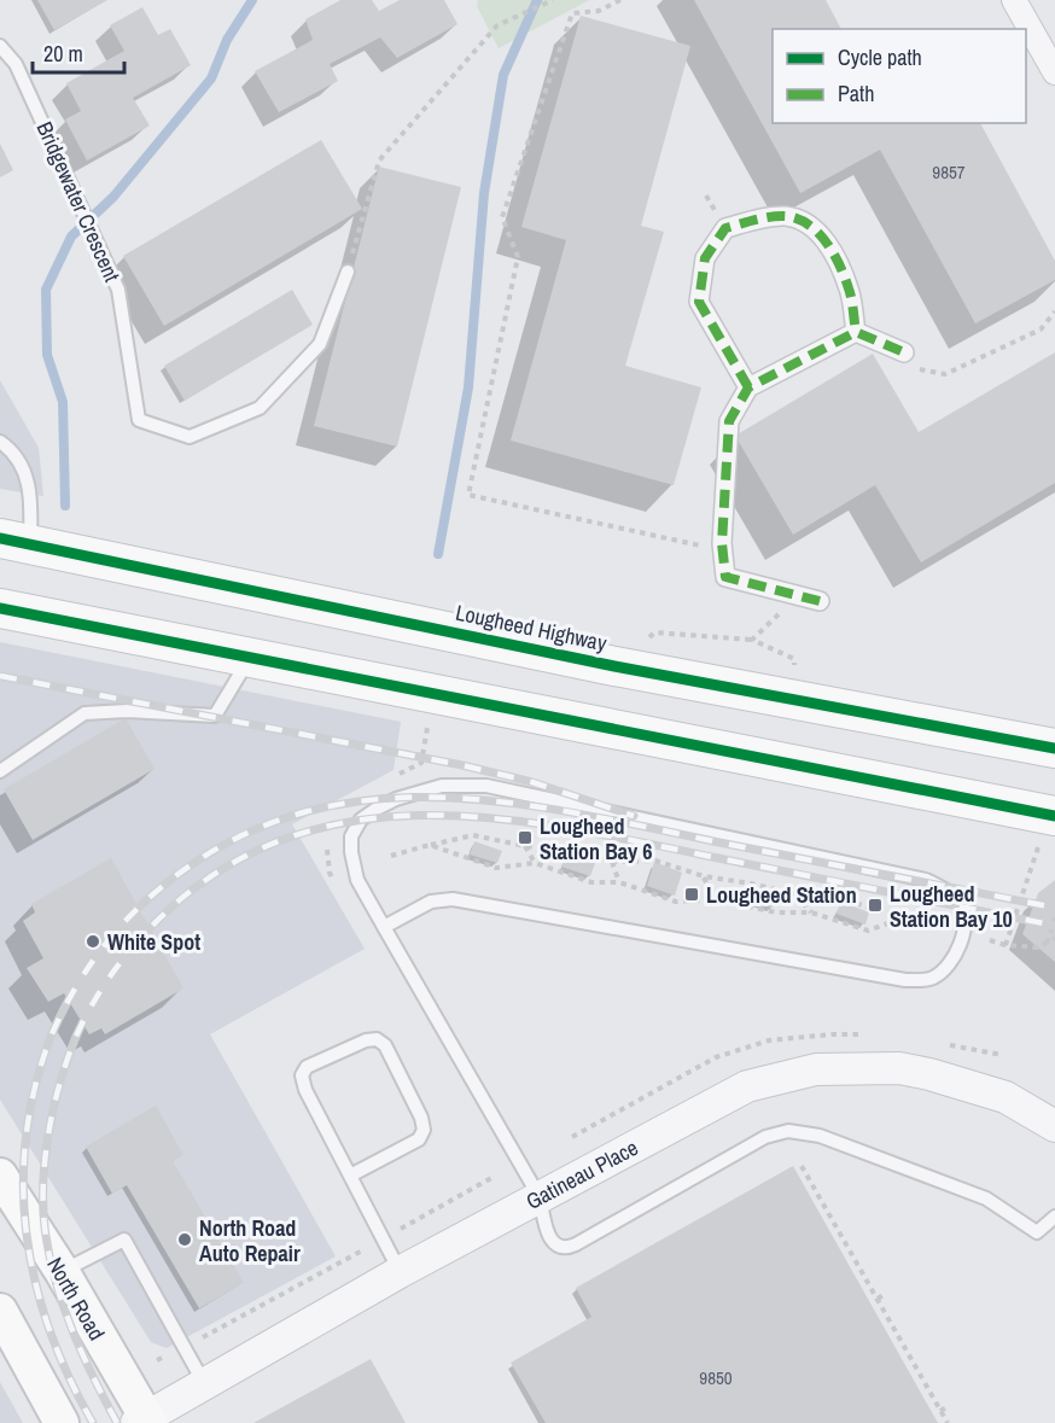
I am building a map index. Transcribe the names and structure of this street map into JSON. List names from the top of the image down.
{
  "streets": {
    "main road": ["Lougheed Highway", "North Road"],
    "street": ["Gatineau Place"],
    "lane": ["Bridgewater Crescent"]
  },
  "crossings": [
    ["Gatineau Place", "North Road"]
  ],
  "places": {
    "transit": ["Lougheed Station Bay 6", "Lougheed Station", "Lougheed Station Bay 10"],
    "other": ["White Spot", "North Road Auto Repair"]
  },
  "house_numbers": ["9857", "9850"],
  "legend": ["Cycle path", "Path"],
  "scale_bar": "20 m"
}
